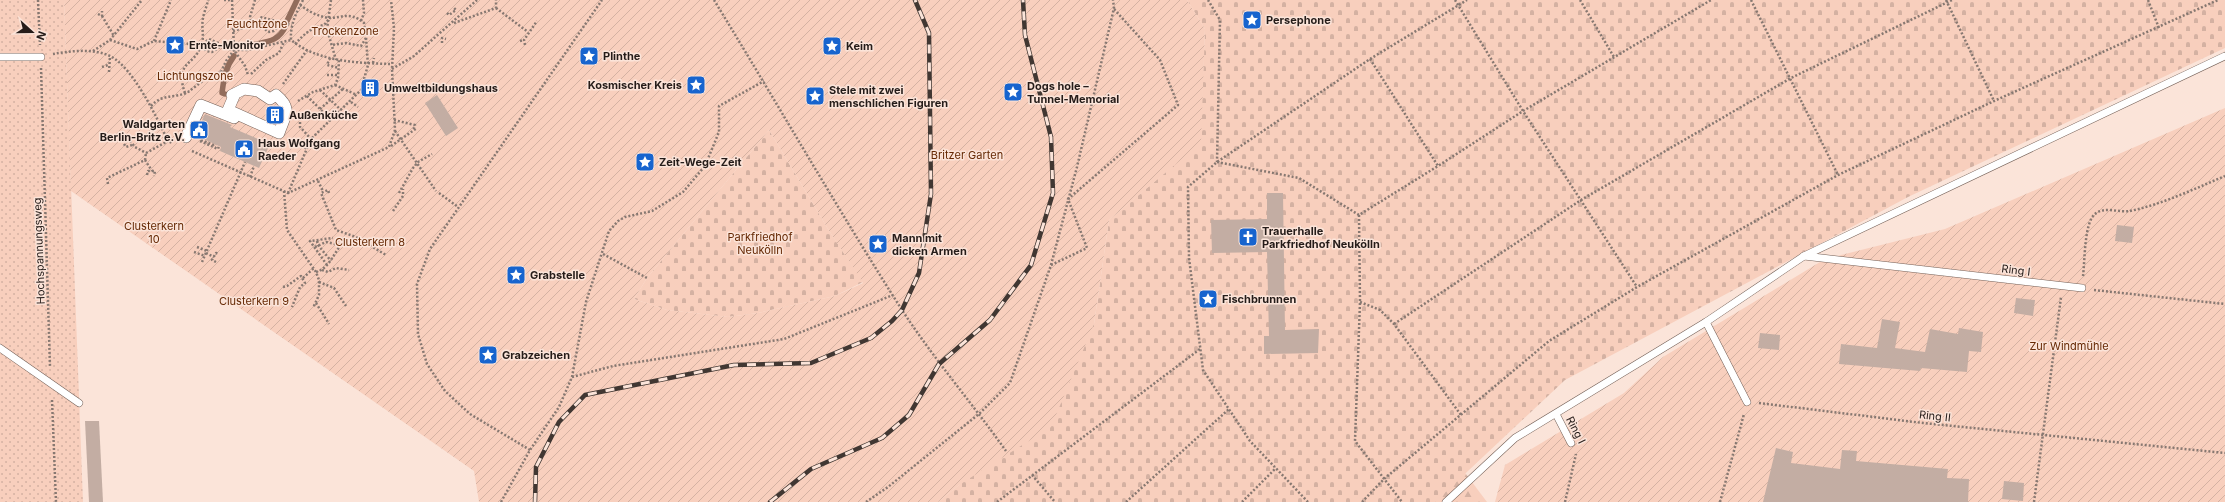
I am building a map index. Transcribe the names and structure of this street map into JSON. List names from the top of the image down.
{
  "streets": {
    "lane": ["Ring I"],
    "path": ["Hochspannungsweg", "Ring II"]
  },
  "parks": [
    "Feuchtzone",
    "Trockenzone",
    "Lichtungszone",
    "Britzer Garten",
    "Clusterkern 10",
    "Parkfriedhof Neukölln",
    "Clusterkern 8",
    "Clusterkern 9",
    "Zur Windmühle"
  ],
  "places": {
    "place": [
      "Persephone",
      "Ernte-Monitor",
      "Keim",
      "Plinthe",
      "Kosmischer Kreis",
      "Dogs hole – Tunnel-Memorial",
      "Stele mit zwei menschlichen Figuren",
      "Zeit-Wege-Zeit",
      "Mann mit dicken Armen",
      "Grabstelle",
      "Fischbrunnen",
      "Grabzeichen"
    ],
    "building": ["Umweltbildungshaus", "Außenküche"],
    "public building": ["Waldgarten Berlin-Britz e.V.", "Haus Wolfgang Raeder"],
    "church": ["Trauerhalle Parkfriedhof Neukölln"]
  },
  "north": "right"
}
